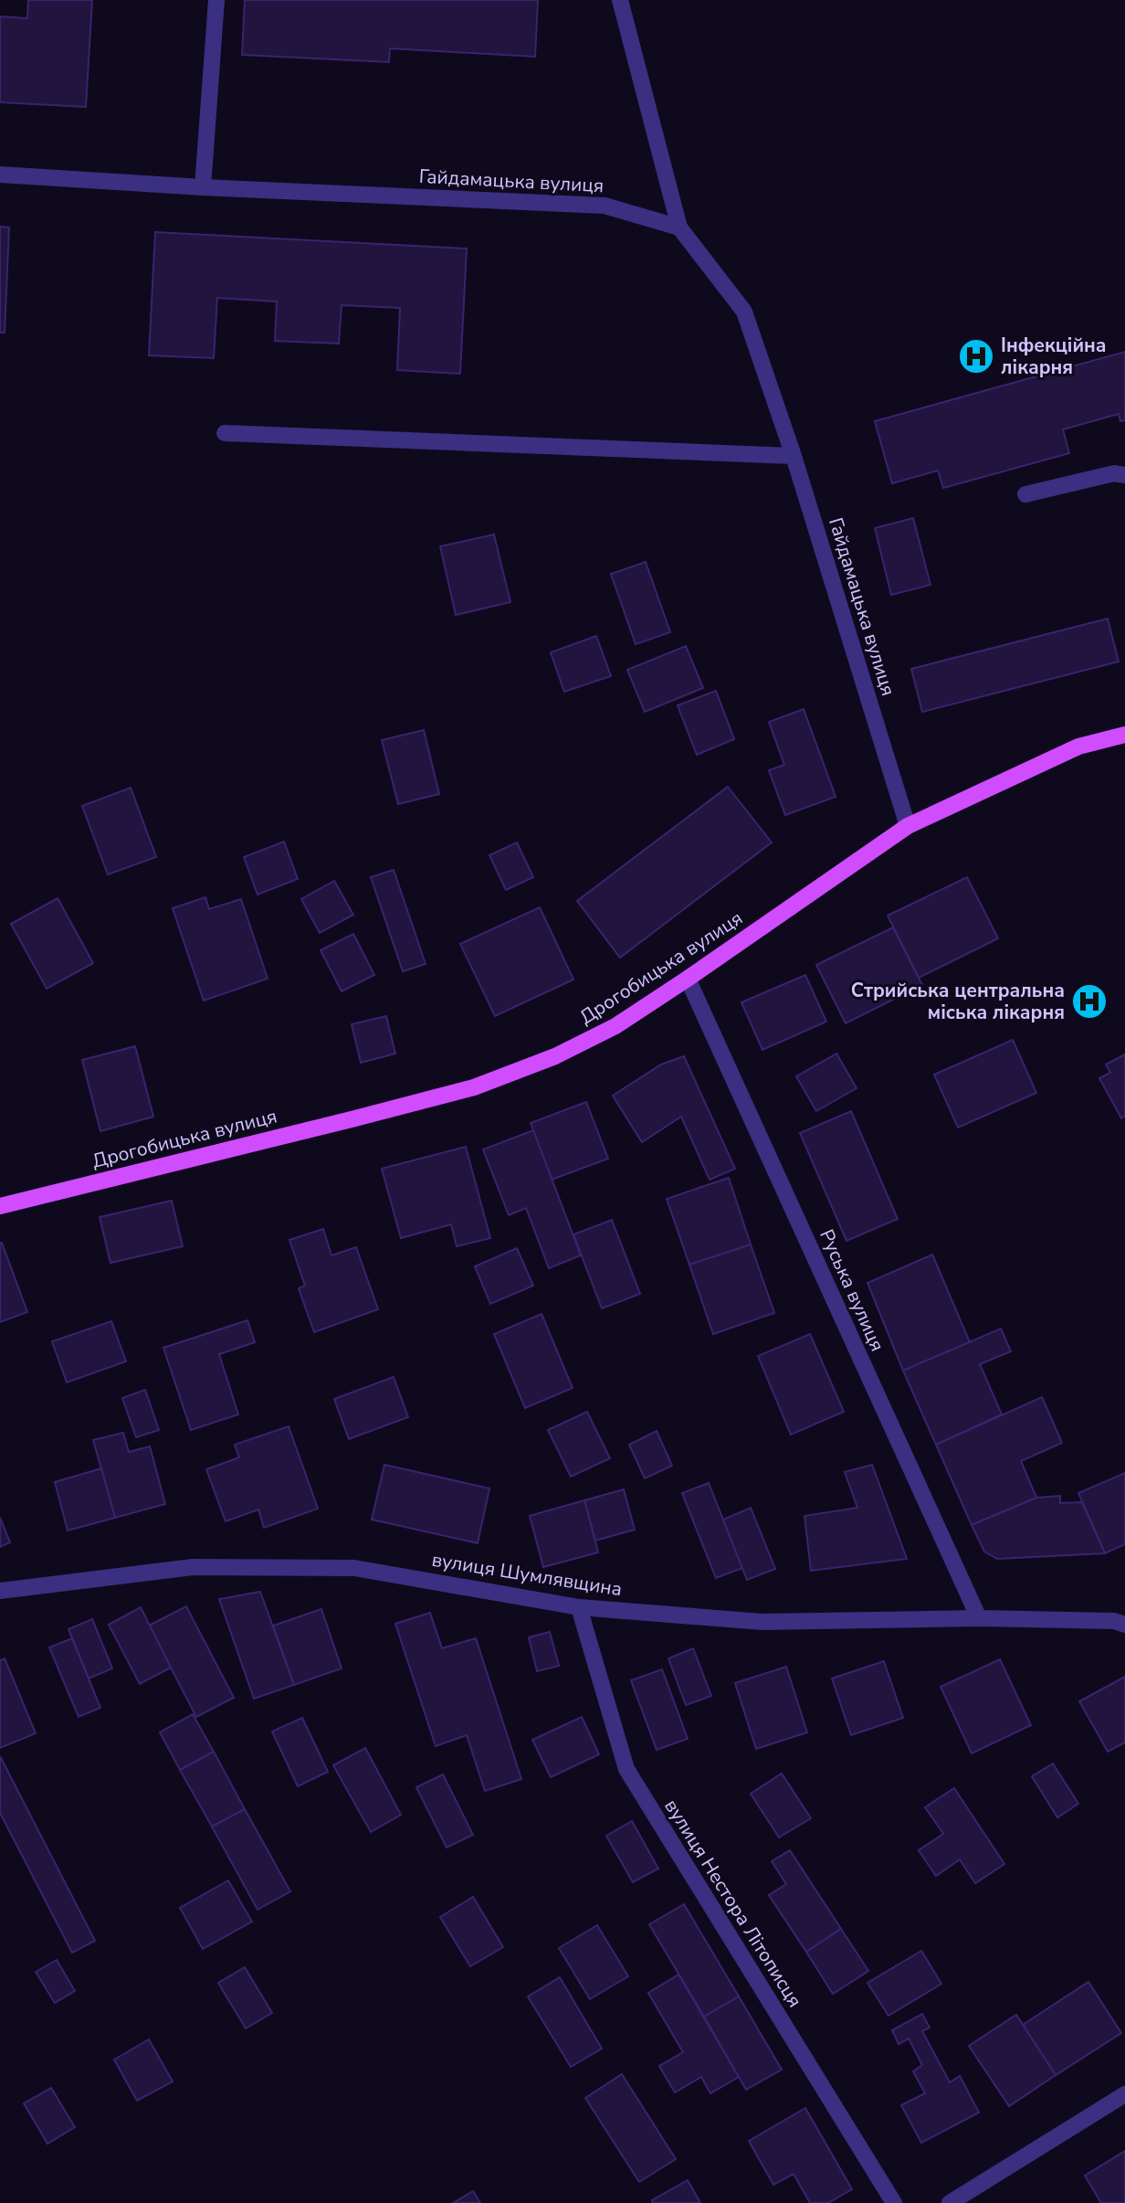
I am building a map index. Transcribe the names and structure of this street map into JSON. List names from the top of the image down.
{
  "streets": {
    "main road": ["Дрогобицька вулиця"],
    "street": [
      "Гайдамацька вулиця",
      "Руська вулиця",
      "вулиця Шумлявщина",
      "вулиця Нестора Літописця"
    ]
  },
  "crossings": [
    ["Гайдамацька вулиця", "Дрогобицька вулиця"],
    ["Дрогобицька вулиця", "Руська вулиця"],
    ["Руська вулиця", "вулиця Шумлявщина"],
    ["вулиця Шумлявщина", "вулиця Нестора Літописця"]
  ],
  "places": {
    "hospital": ["Інфекційна лікарня", "Стрийська центральна міська лікарня"]
  }
}
